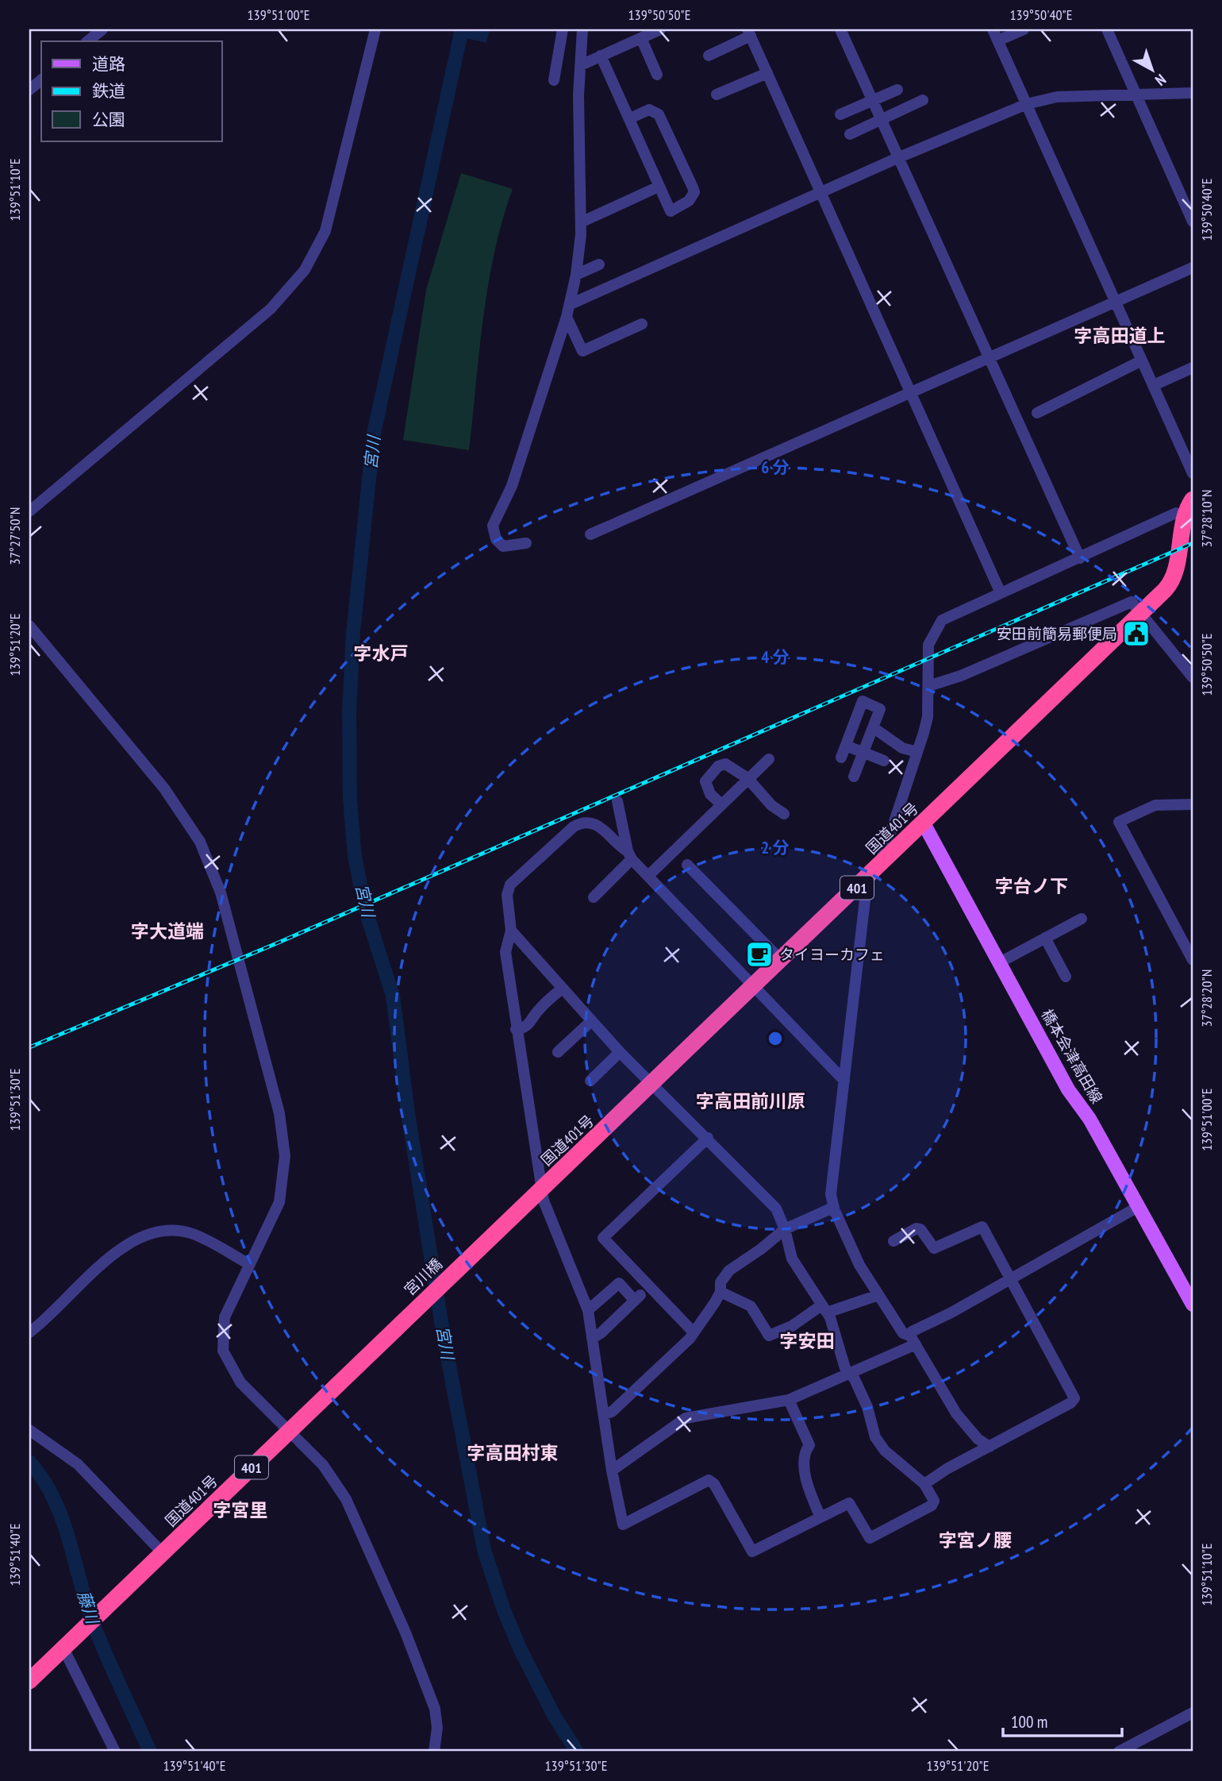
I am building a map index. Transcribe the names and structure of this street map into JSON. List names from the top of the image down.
{
  "streets": {
    "highway": ["国道401号", "401", "宮川橋"],
    "main road": ["橋本会津高田線"]
  },
  "crossings": [
    ["国道401号", "401"],
    ["国道401号", "橋本会津高田線"],
    ["国道401号", "宮川橋"]
  ],
  "districts": [
    "字高田道上",
    "字水戸",
    "字台ノ下",
    "字大道端",
    "字高田前川原",
    "字安田",
    "字高田村東",
    "字宮里",
    "字宮ノ腰"
  ],
  "water": ["宮川", "藤川"],
  "places": {
    "public building": ["安田前簡易郵便局"],
    "cafe": ["タイヨーカフェ"]
  },
  "legend": ["道路", "鉄道", "公園"],
  "scale_bar": "100 m",
  "north": "bottom right",
  "coordinates": [
    "139°51'00\"E",
    "139°50'50\"E",
    "139°50'40\"E",
    "139°51'10\"E",
    "37°28'10\"N",
    "37°27'50\"N",
    "139°51'20\"E",
    "37°28'20\"N",
    "139°51'30\"E",
    "139°51'40\"E"
  ],
  "rings": ["6 分", "4 分", "2 分"]
}
